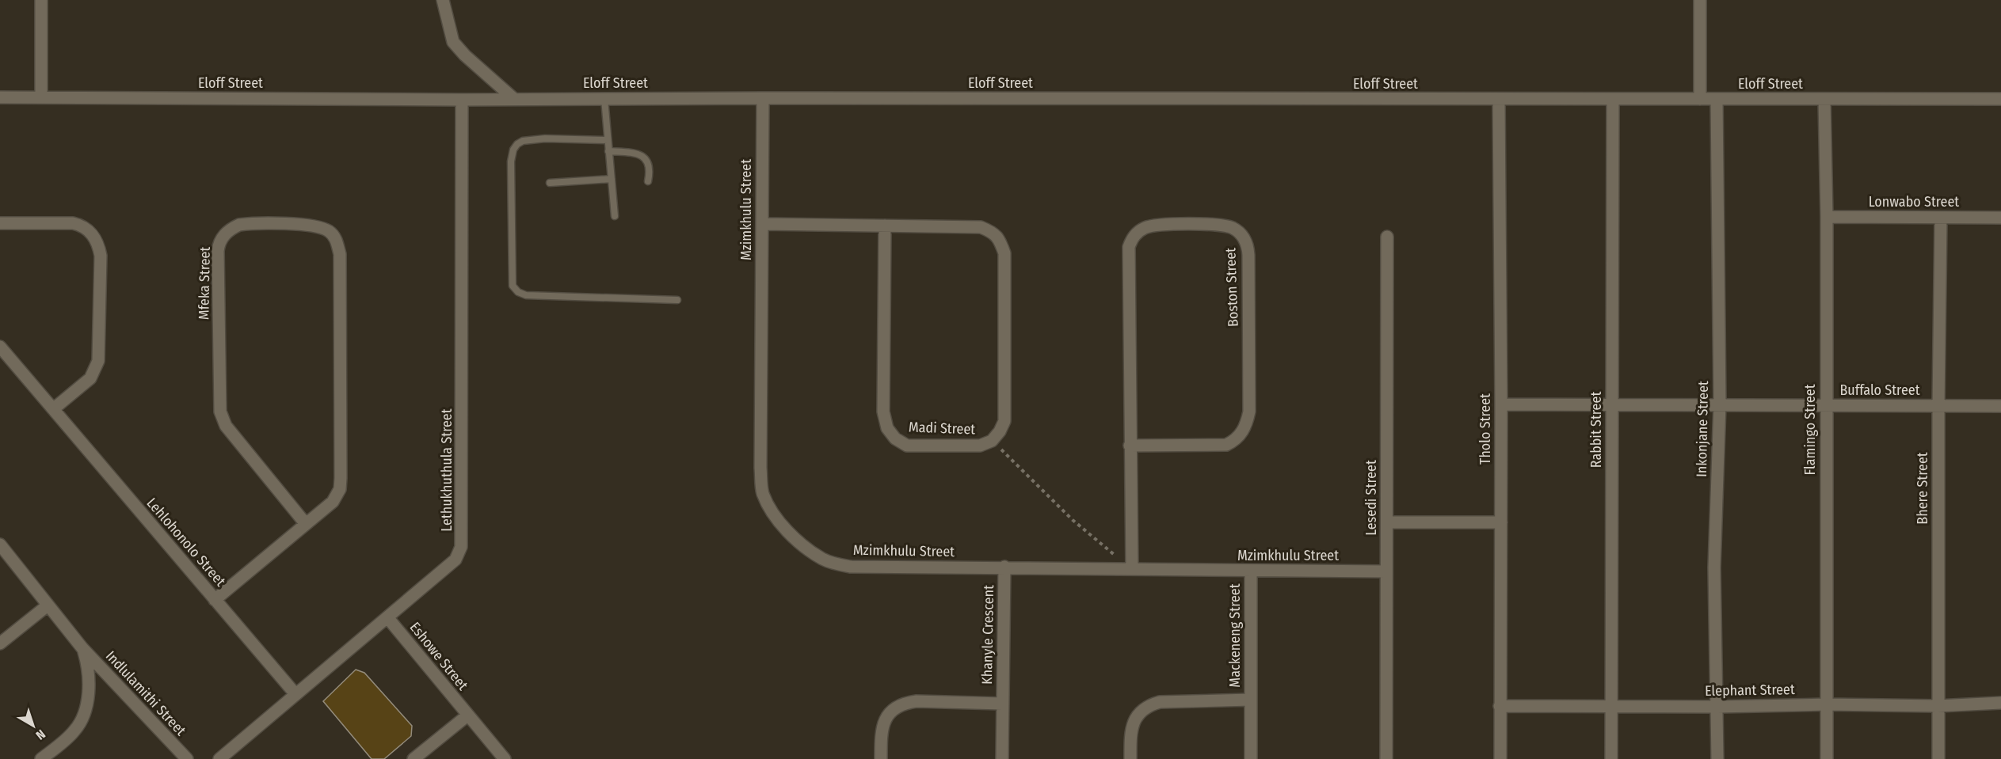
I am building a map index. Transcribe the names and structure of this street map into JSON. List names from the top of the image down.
{
  "streets": {
    "street": [
      "Eloff Street",
      "Lonwabo Street",
      "Mzimkhulu Street",
      "Mfeka Street",
      "Boston Street",
      "Buffalo Street",
      "Madi Street",
      "Tholo Street",
      "Inkonjane Street",
      "Rabbit Street",
      "Flamingo Street",
      "Lethukhuthula Street",
      "Bhere Street",
      "Lesedi Street",
      "Lehlohonolo Street",
      "Khanyle Crescent",
      "Mackeneng Street",
      "Eshowe Street",
      "Elephant Street",
      "Indlulamithi Street"
    ]
  },
  "crossings": [
    ["Eloff Street", "Mzimkhulu Street"],
    ["Eloff Street", "Tholo Street"],
    ["Eloff Street", "Inkonjane Street"],
    ["Eloff Street", "Rabbit Street"],
    ["Eloff Street", "Flamingo Street"],
    ["Eloff Street", "Lethukhuthula Street"],
    ["Lonwabo Street", "Flamingo Street"],
    ["Lonwabo Street", "Bhere Street"],
    ["Mzimkhulu Street", "Boston Street"],
    ["Mzimkhulu Street", "Madi Street"],
    ["Mzimkhulu Street", "Lesedi Street"],
    ["Mzimkhulu Street", "Khanyle Crescent"],
    ["Mzimkhulu Street", "Mackeneng Street"],
    ["Mfeka Street", "Lehlohonolo Street"],
    ["Buffalo Street", "Tholo Street"],
    ["Buffalo Street", "Inkonjane Street"],
    ["Buffalo Street", "Rabbit Street"],
    ["Buffalo Street", "Flamingo Street"],
    ["Buffalo Street", "Bhere Street"],
    ["Tholo Street", "Elephant Street"],
    ["Inkonjane Street", "Elephant Street"],
    ["Rabbit Street", "Elephant Street"],
    ["Flamingo Street", "Elephant Street"],
    ["Lethukhuthula Street", "Lehlohonolo Street"],
    ["Lethukhuthula Street", "Eshowe Street"],
    ["Bhere Street", "Elephant Street"]
  ],
  "north": "bottom right"
}
